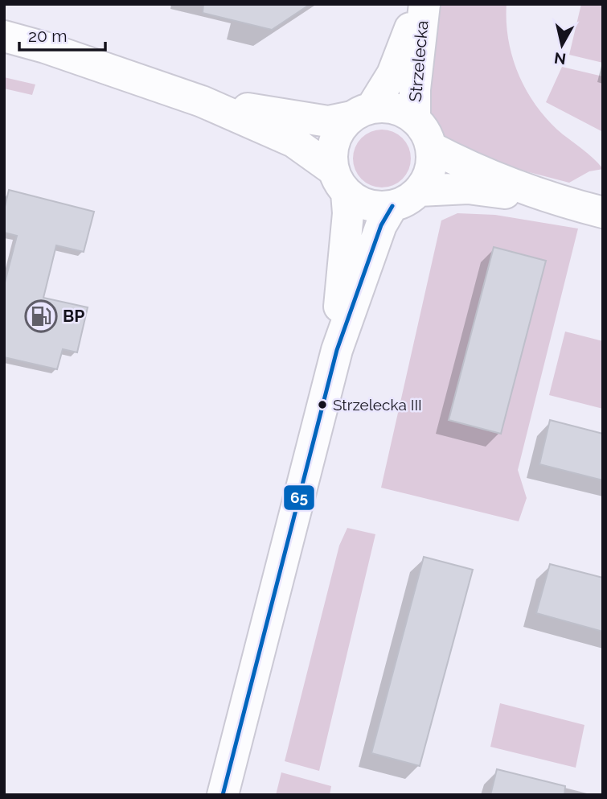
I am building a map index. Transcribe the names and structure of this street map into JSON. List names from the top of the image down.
{
  "streets": {
    "street": ["Strzelecka"]
  },
  "places": {
    "fuel station": ["BP"],
    "other": ["Strzelecka III"]
  },
  "lines": ["transit line 65"],
  "scale_bar": "20 m",
  "north": "bottom"
}
